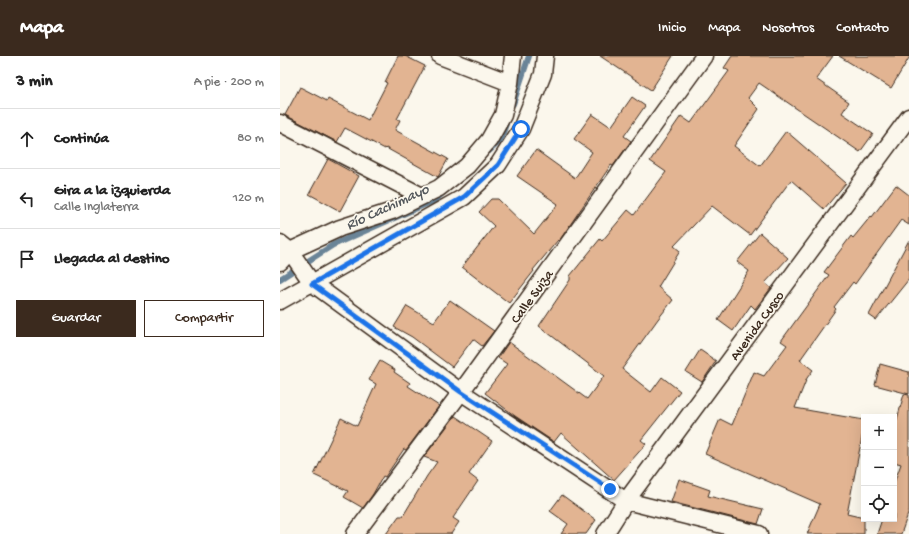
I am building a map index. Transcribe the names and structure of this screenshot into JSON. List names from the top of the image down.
{
  "streets": {
    "street": ["Calle Suiza", "Avenida Cusco"]
  },
  "water": ["Río Cachimayo"],
  "page": {
    "header": "Mapa",
    "nav": [
      "Inicio",
      "Mapa",
      "Nosotros",
      "Contacto"
    ],
    "heading": ["3 min", "A pie · 200 m"],
    "list": [
      ["Continúa", "80 m"],
      ["Gira a la izquierda", "Calle Inglaterra", "120 m"],
      "Llegada al destino"
    ],
    "buttons": ["Guardar", "Compartir"],
    "map_buttons": ["+", "−"]
  }
}
